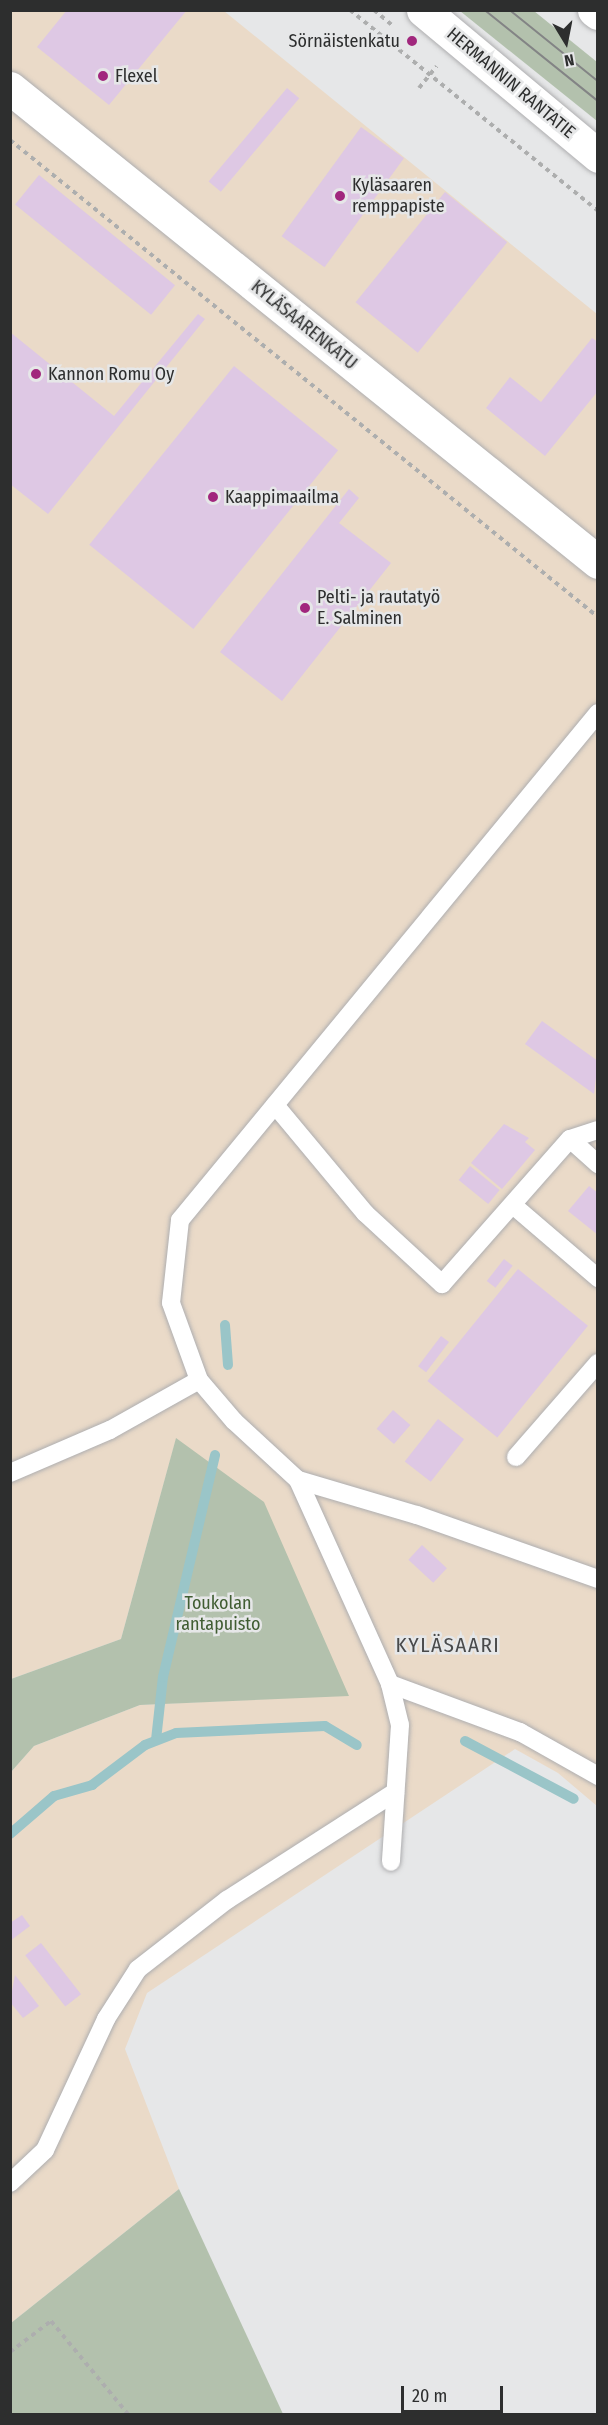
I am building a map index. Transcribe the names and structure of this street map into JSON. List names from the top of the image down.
{
  "streets": {
    "street": ["HERMANNIN RANTATIE", "KYLÄSAARENKATU"]
  },
  "districts": ["KYLÄSAARI"],
  "parks": ["Toukolan rantapuisto"],
  "places": [
    "Sörnäistenkatu",
    "Flexel",
    "Kyläsaaren remppapiste",
    "Kannon Romu Oy",
    "Kaappimaailma",
    "Pelti- ja rautatyö E. Salminen"
  ],
  "scale_bar": "20 m",
  "north": "bottom"
}
